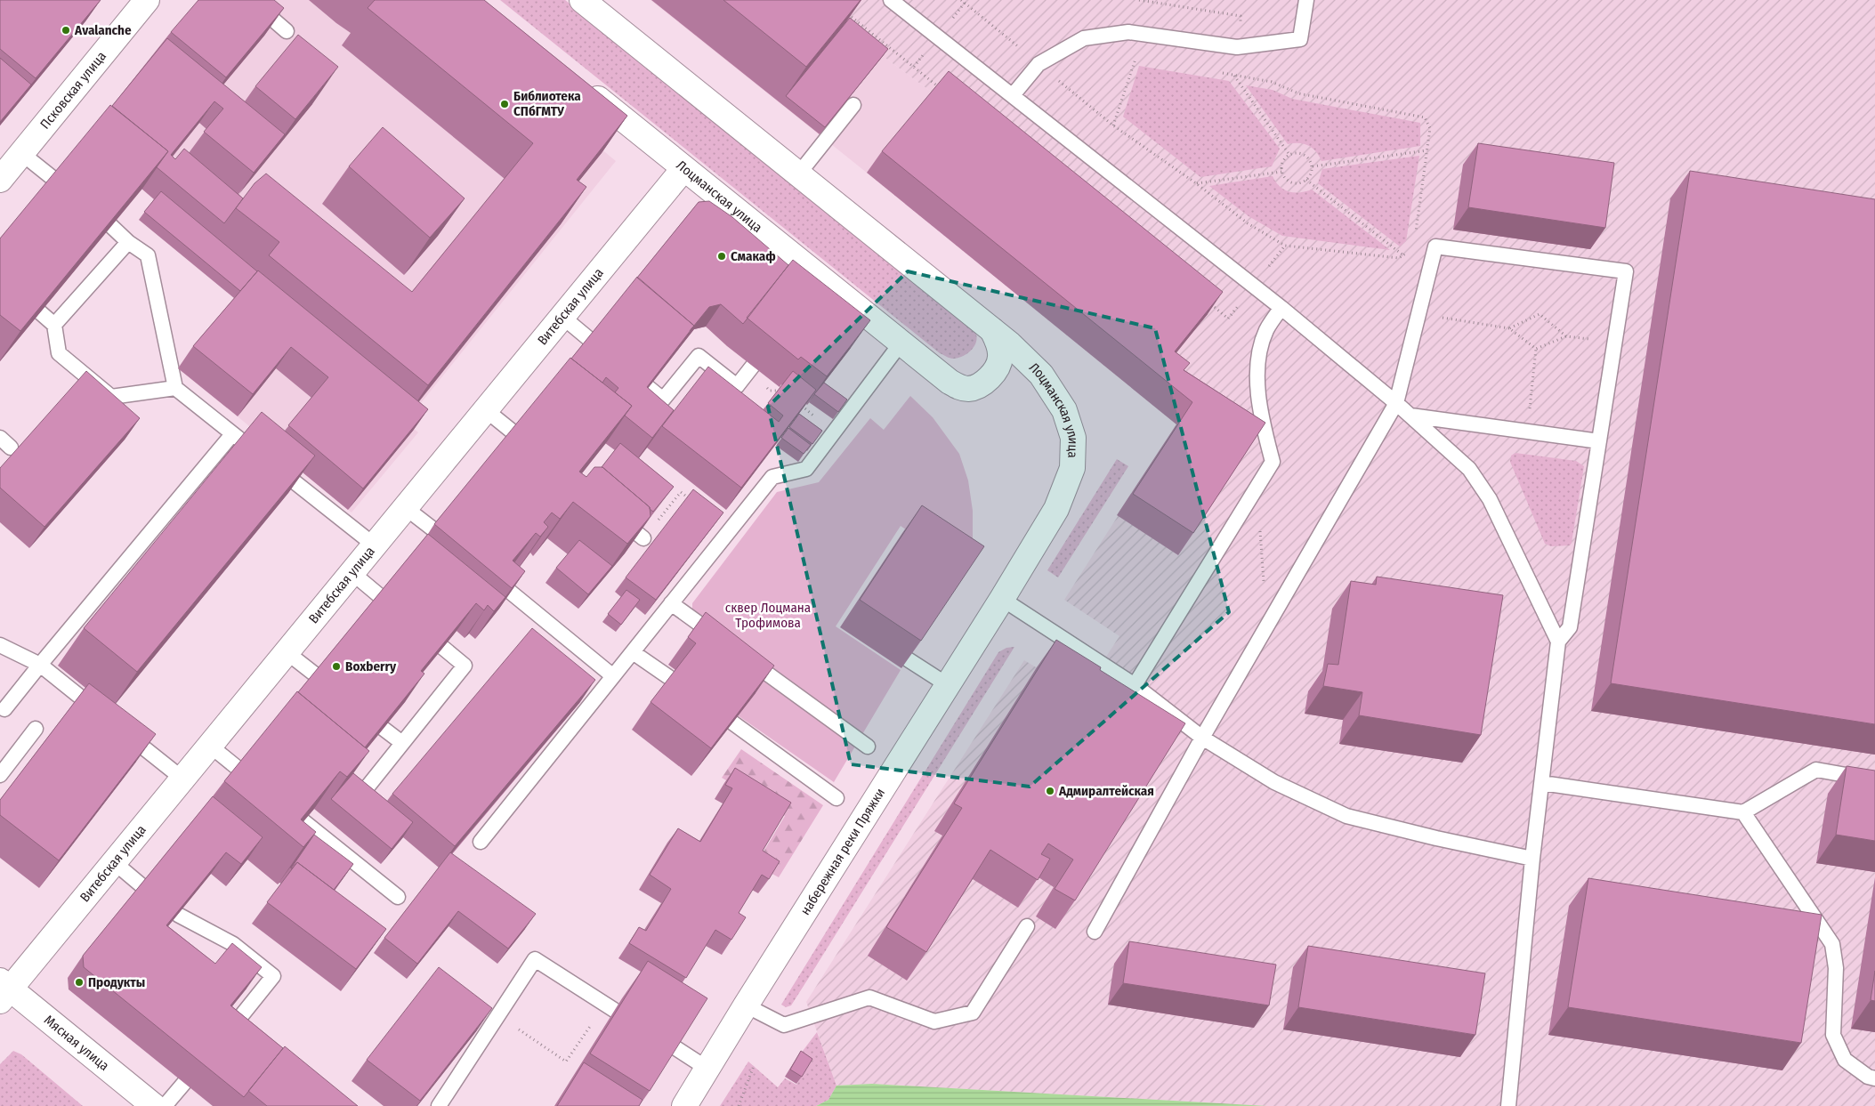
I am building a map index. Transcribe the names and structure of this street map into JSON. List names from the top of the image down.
{
  "streets": {
    "street": [
      "Псковская улица",
      "Лоцманская улица",
      "Витебская улица",
      "набережная реки Пряжки",
      "Мясная улица"
    ]
  },
  "crossings": [
    ["Лоцманская улица", "Витебская улица"],
    ["Лоцманская улица", "набережная реки Пряжки"],
    ["Витебская улица", "Мясная улица"]
  ],
  "parks": ["сквер Лоцмана Трофимова"],
  "places": [
    "Avalanche",
    "Библиотека СПбГМТУ",
    "Смакаф",
    "Boxberry",
    "Адмиралтейская",
    "Продукты"
  ]
}
